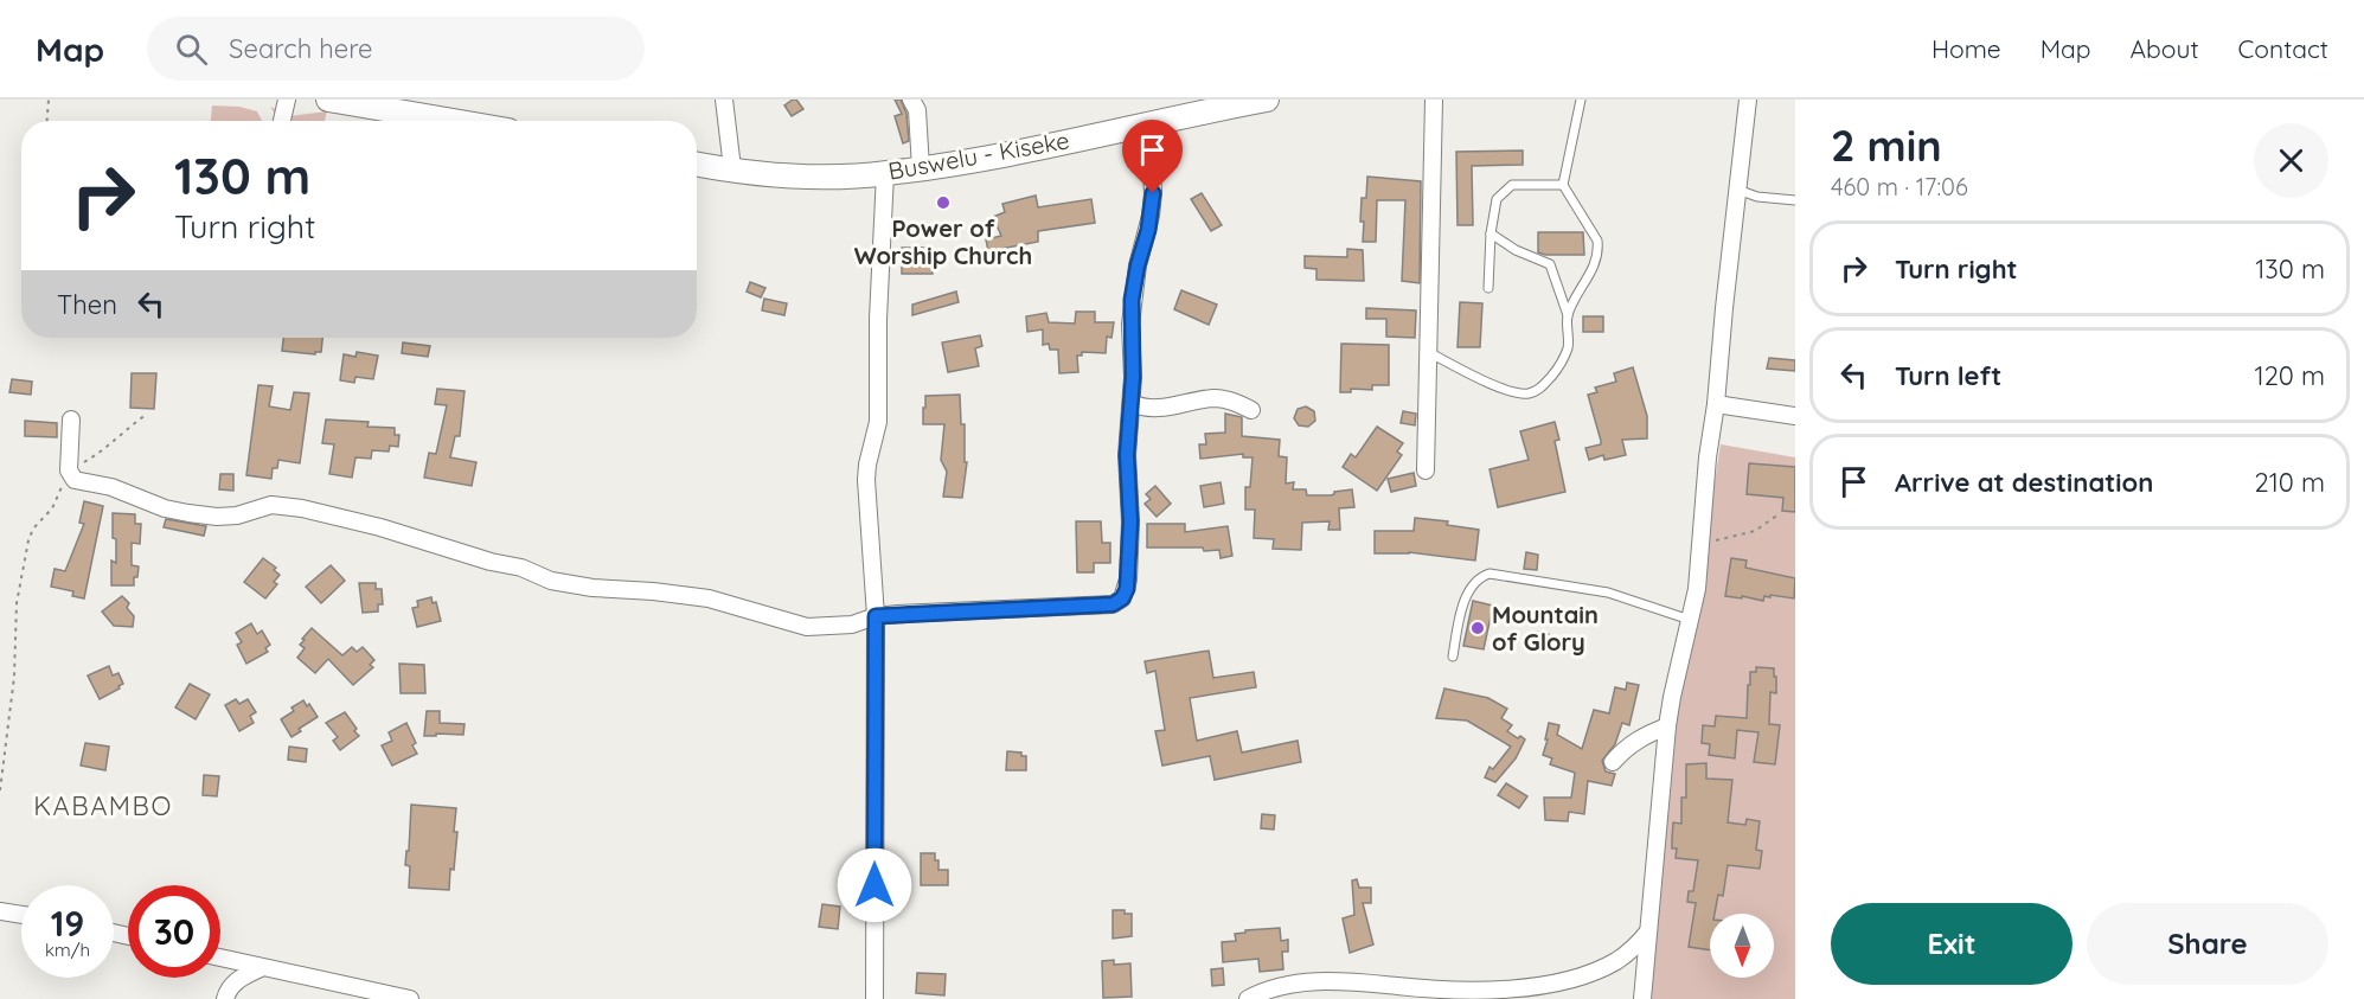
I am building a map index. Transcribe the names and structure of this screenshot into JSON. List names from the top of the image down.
{
  "streets": {
    "main road": ["Buswelu - Kiseke"]
  },
  "districts": ["KABAMBO"],
  "places": ["Power of Worship Church", "Mountain of Glory"],
  "north": "bottom",
  "page": {
    "header": "Map",
    "search": "Search here",
    "nav": [
      "Home",
      "Map",
      "About",
      "Contact"
    ],
    "heading": ["2 min", "460 m · 17:06"],
    "turn": ["130 m", "Turn right"],
    "list": [
      {
        "name": "Turn right",
        "value": "130 m"
      },
      {
        "name": "Turn left",
        "value": "120 m"
      },
      {
        "name": "Arrive at destination",
        "value": "210 m"
      }
    ],
    "then": "Then",
    "speed": "19 km/h",
    "limit": "30",
    "buttons": ["Exit", "Share"]
  }
}
